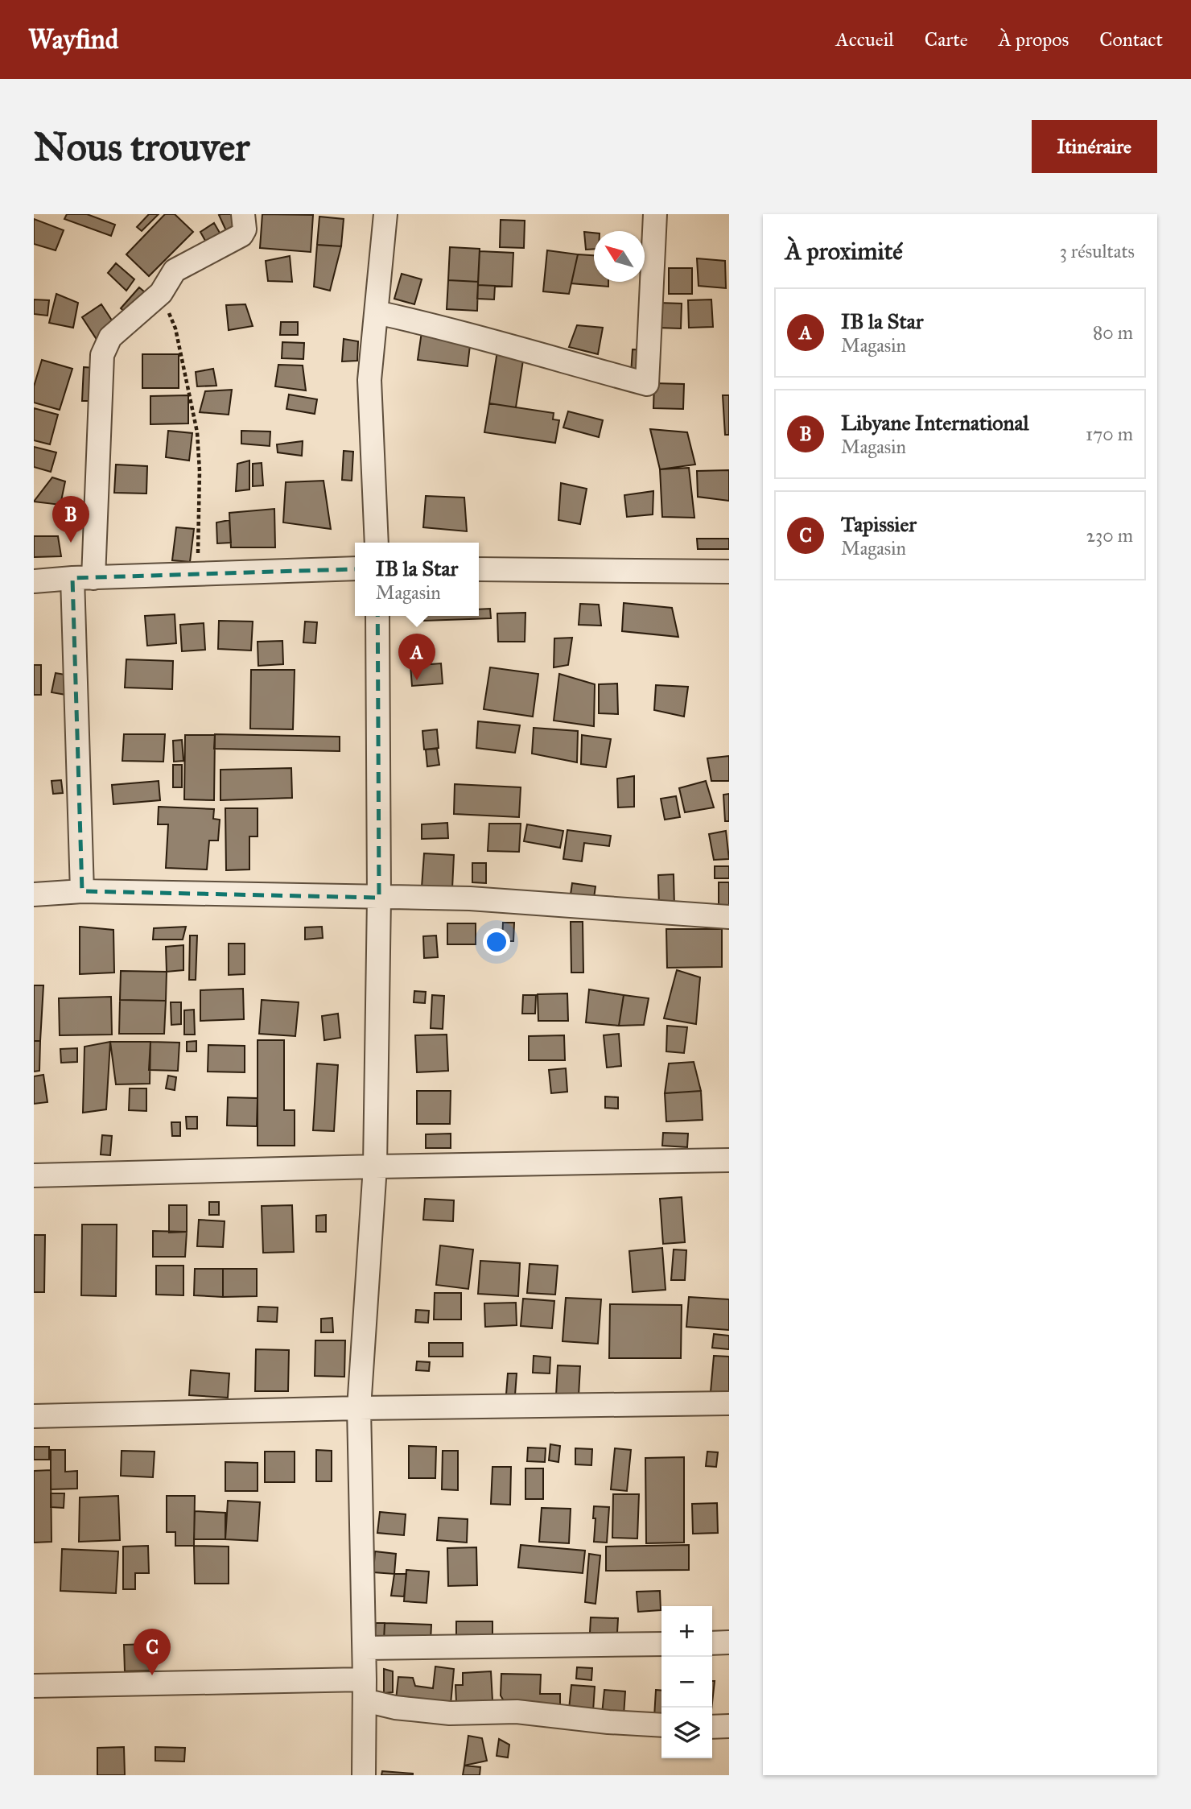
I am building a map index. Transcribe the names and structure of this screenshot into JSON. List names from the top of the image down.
{
  "north": "top left",
  "page": {
    "header": "Wayfind",
    "nav": [
      "Accueil",
      "Carte",
      "À propos",
      "Contact"
    ],
    "buttons": "Itinéraire",
    "title": "Nous trouver",
    "heading": ["À proximité", "3 résultats"],
    "list": [
      {
        "mark": "A",
        "name": "IB la Star",
        "note": "Magasin",
        "value": "80 m"
      },
      {
        "mark": "B",
        "name": "Libyane International",
        "note": "Magasin",
        "value": "170 m"
      },
      {
        "mark": "C",
        "name": "Tapissier",
        "note": "Magasin",
        "value": "230 m"
      }
    ],
    "pins": ["B", "A", "C"],
    "popup": ["IB la Star", "Magasin"],
    "map_buttons": ["+", "−"]
  }
}
